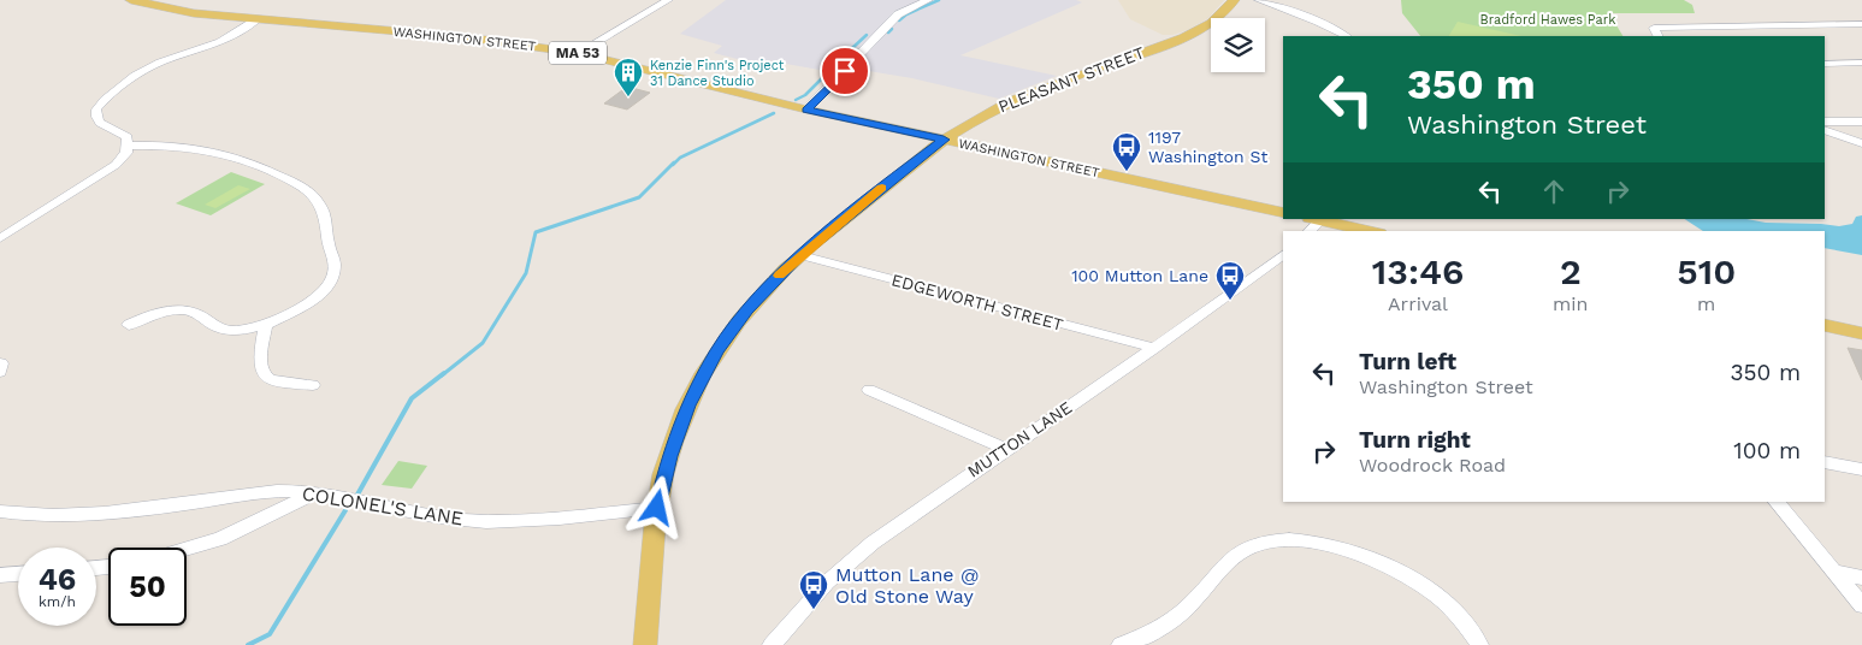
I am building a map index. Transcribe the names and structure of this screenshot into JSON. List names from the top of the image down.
{
  "streets": {
    "main road": ["WASHINGTON STREET", "MA 53", "PLEASANT STREET"],
    "street": ["EDGEWORTH STREET", "MUTTON LANE", "COLONEL'S LANE"]
  },
  "crossings": [
    ["WASHINGTON STREET", "PLEASANT STREET"],
    ["PLEASANT STREET", "EDGEWORTH STREET"],
    ["PLEASANT STREET", "COLONEL'S LANE"],
    ["EDGEWORTH STREET", "MUTTON LANE"]
  ],
  "parks": ["Bradford Hawes Park"],
  "places": {
    "building": ["Kenzie Finn's Project 31 Dance Studio"],
    "bus stop": ["1197 Washington St", "100 Mutton Lane", "Mutton Lane @ Old Stone Way"]
  },
  "page": {
    "turn": ["350 m", "Washington Street"],
    "eta": [
      "13:46",
      "Arrival",
      "2",
      "min",
      "510",
      "m"
    ],
    "list": [
      {
        "name": "Turn left",
        "note": "Washington Street",
        "value": "350 m"
      },
      {
        "name": "Turn right",
        "note": "Woodrock Road",
        "value": "100 m"
      }
    ],
    "speed": "46 km/h",
    "limit": "50"
  }
}
